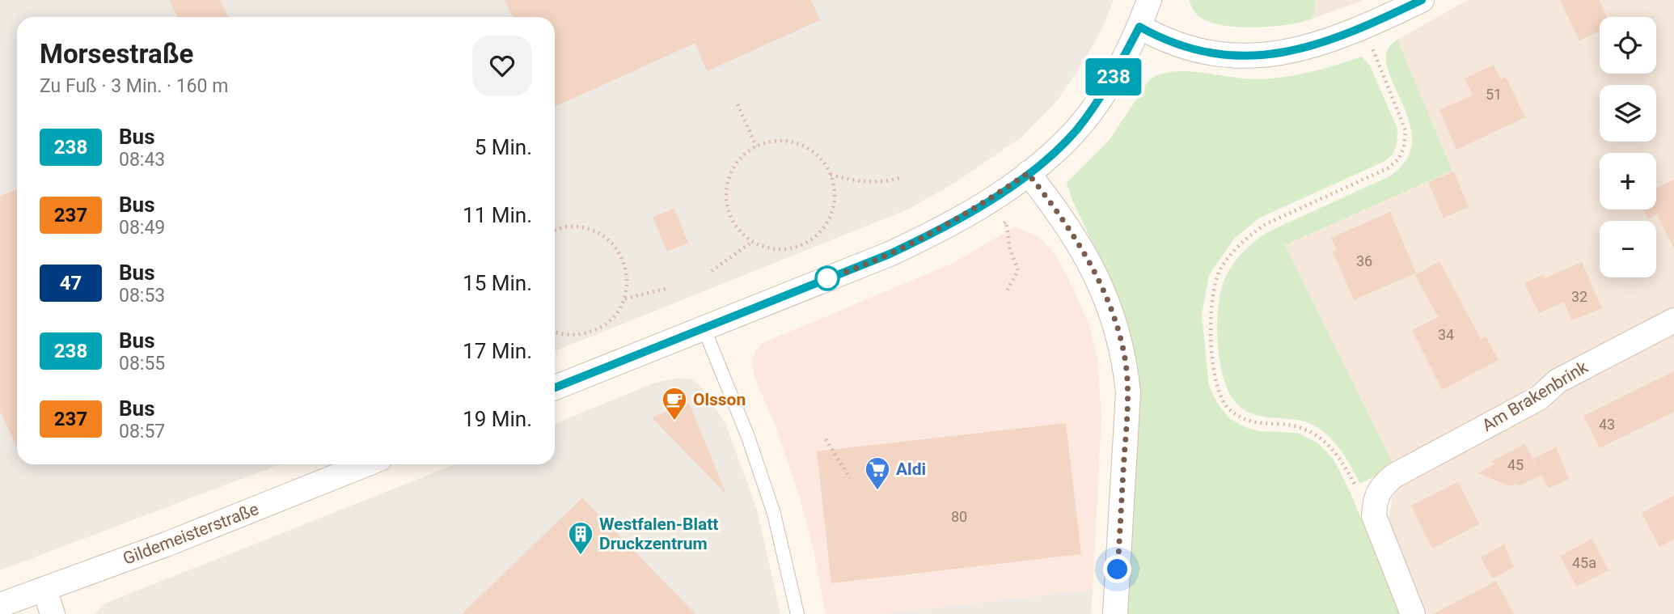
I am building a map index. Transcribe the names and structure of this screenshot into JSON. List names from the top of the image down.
{
  "streets": {
    "street": ["Am Brakenbrink", "Gildemeisterstraße"]
  },
  "places": {
    "cafe": ["Olsson"],
    "supermarket": ["Aldi"],
    "building": ["Westfalen-Blatt Druckzentrum"]
  },
  "lines": ["bus line 238"],
  "house_numbers": [
    "51",
    "36",
    "32",
    "34",
    "43",
    "45",
    "80",
    "45a"
  ],
  "page": {
    "on_map": "238",
    "map_buttons": ["+", "−"],
    "heading": ["Morsestraße", "Zu Fuß · 3 Min. · 160 m"],
    "list": [
      {
        "mark": "238",
        "name": "Bus",
        "note": "08:43",
        "value": "5 Min."
      },
      {
        "mark": "237",
        "name": "Bus",
        "note": "08:49",
        "value": "11 Min."
      },
      {
        "mark": "47",
        "name": "Bus",
        "note": "08:53",
        "value": "15 Min."
      },
      {
        "mark": "238",
        "name": "Bus",
        "note": "08:55",
        "value": "17 Min."
      },
      {
        "mark": "237",
        "name": "Bus",
        "note": "08:57",
        "value": "19 Min."
      }
    ]
  }
}
